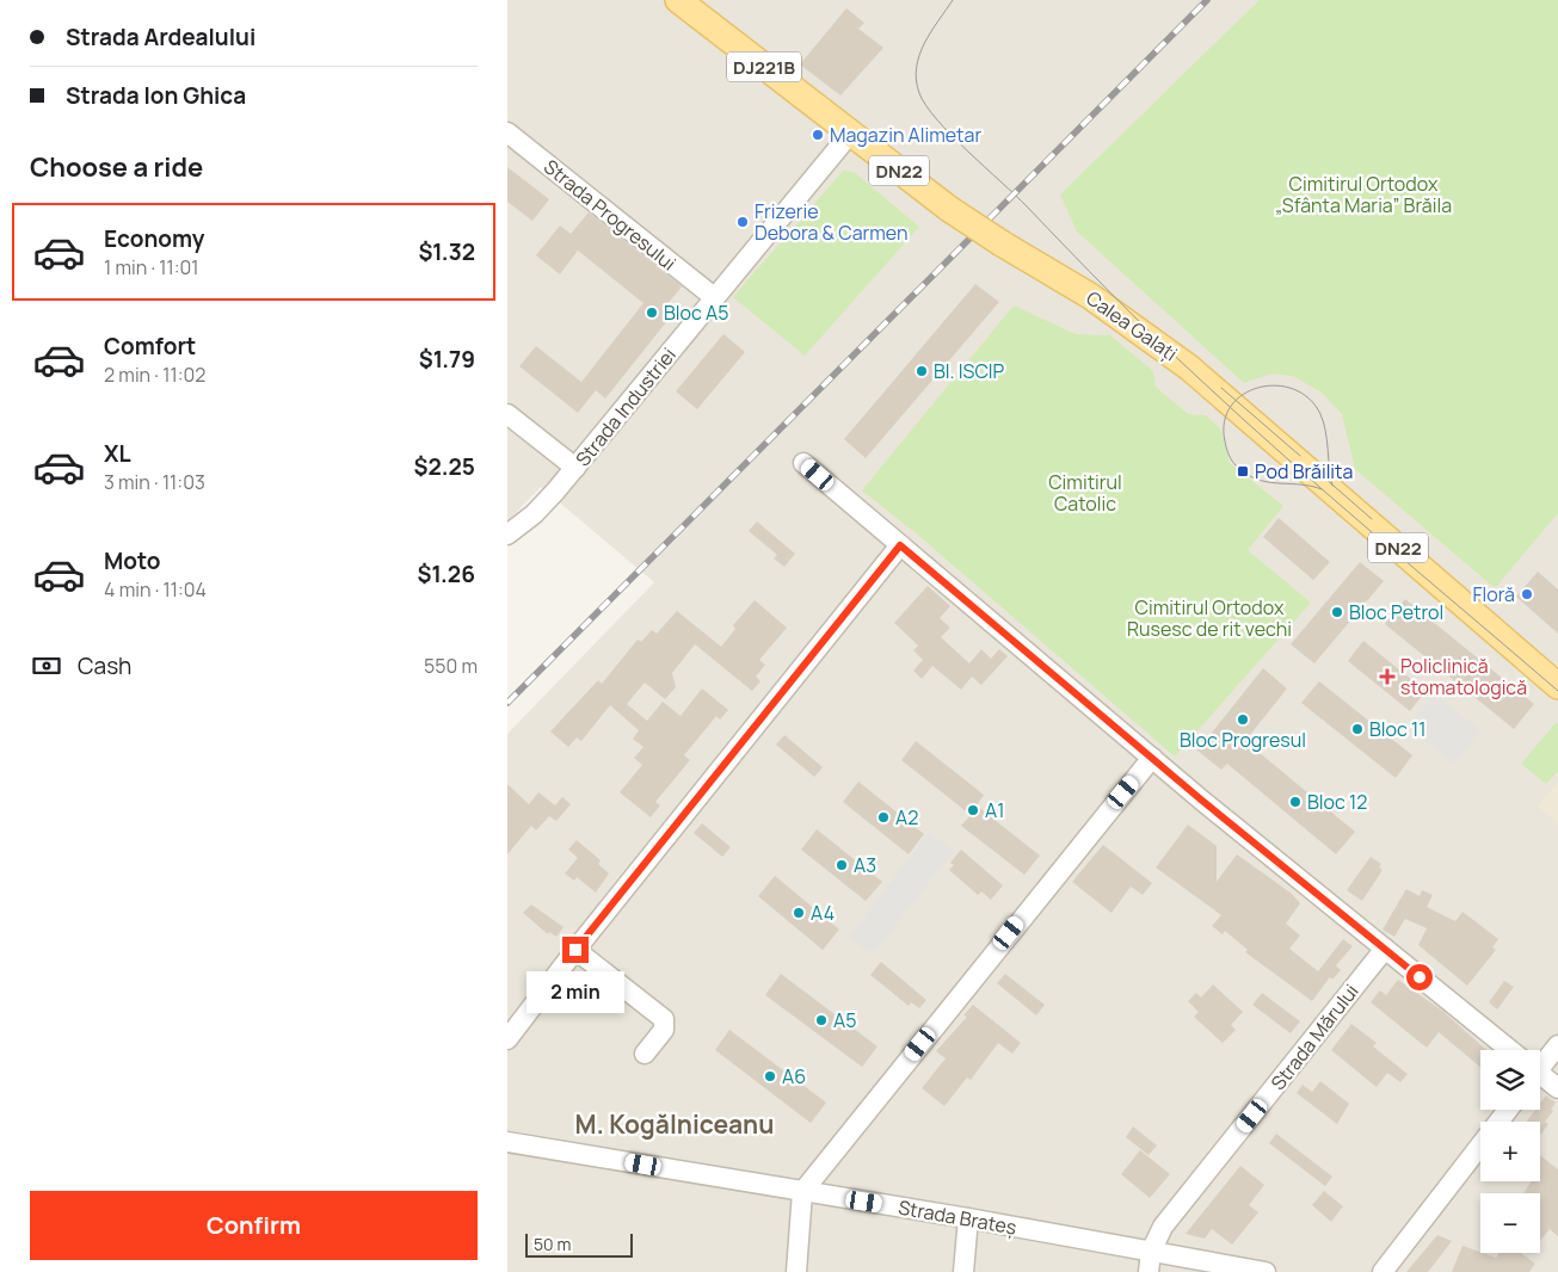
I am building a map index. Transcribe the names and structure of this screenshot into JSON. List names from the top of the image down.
{
  "streets": {
    "main road": ["DJ221B", "DN22", "Calea Galați"],
    "street": [
      "Strada Progresului",
      "Strada Industriei",
      "Strada Mărului",
      "Strada Brateș"
    ]
  },
  "crossings": [
    ["Strada Progresului", "Strada Industriei"],
    ["Calea Galați", "Strada Industriei"],
    ["Strada Mărului", "Strada Brateș"]
  ],
  "districts": ["M. Kogălniceanu"],
  "parks": ["Cimitirul Ortodox „Sfânta Maria” Brăila", "Cimitirul Catolic", "Cimitirul Ortodox Rusesc de rit vechi"],
  "places": {
    "other": [
      "Magazin Alimetar",
      "Frizerie Debora & Carmen",
      "Bloc A5",
      "Bl. ISCIP",
      "Floră",
      "Bloc Petrol",
      "Bloc Progresul",
      "Bloc 11",
      "Bloc 12",
      "A1",
      "A2",
      "A3",
      "A4",
      "A5",
      "A6"
    ],
    "transit": ["Pod Brăilita"],
    "health": ["Policlinică stomatologică"]
  },
  "scale_bar": "50 m",
  "page": {
    "banner": ["Strada Ardealului", "Strada Ion Ghica"],
    "heading": "Choose a ride",
    "list": [
      {
        "name": "Economy",
        "note": "1 min · 11:01",
        "value": "$1.32"
      },
      {
        "name": "Comfort",
        "note": "2 min · 11:02",
        "value": "$1.79"
      },
      {
        "name": "XL",
        "note": "3 min · 11:03",
        "value": "$2.25"
      },
      {
        "name": "Moto",
        "note": "4 min · 11:04",
        "value": "$1.26"
      }
    ],
    "pay": ["Cash", "550 m"],
    "bubble": "2 min",
    "map_buttons": ["+", "−"],
    "buttons": "Confirm",
    "scale": "50 m"
  }
}
